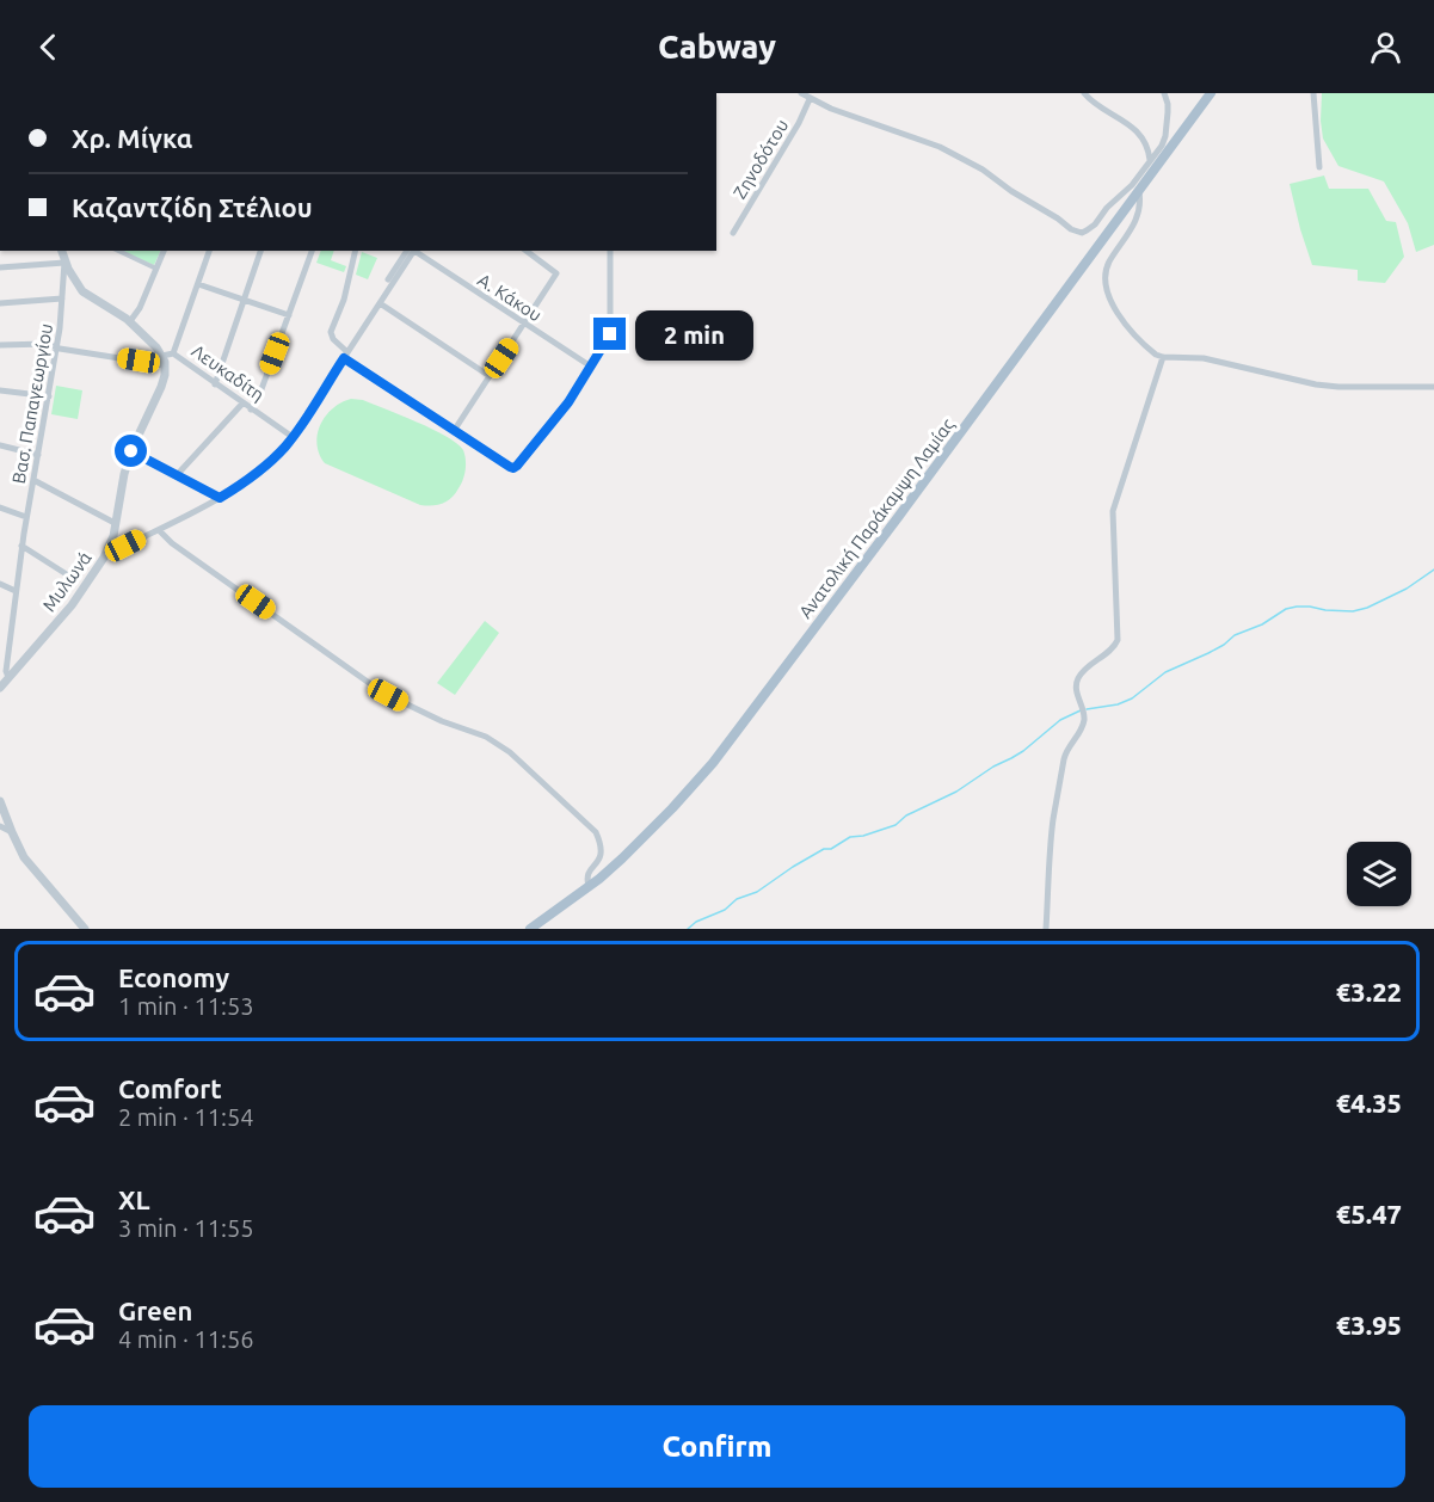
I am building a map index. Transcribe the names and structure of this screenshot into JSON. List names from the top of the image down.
{
  "streets": {
    "main road": ["Ανατολική Παράκαμψη Λαμίας"],
    "street": [
      "Ζηνοδότου",
      "Α. Κάκου",
      "Λευκαδίτη",
      "Βασ. Παπαγεωργίου",
      "Μυλωνά"
    ]
  },
  "crossings": [
    ["Λευκαδίτη", "Βασ. Παπαγεωργίου"],
    ["Λευκαδίτη", "Μυλωνά"],
    ["Βασ. Παπαγεωργίου", "Μυλωνά"]
  ],
  "page": {
    "header": "Cabway",
    "banner": ["Χρ. Μίγκα", "Καζαντζίδη Στέλιου"],
    "bubble": "2 min",
    "list": [
      {
        "name": "Economy",
        "note": "1 min · 11:53",
        "value": "€3.22"
      },
      {
        "name": "Comfort",
        "note": "2 min · 11:54",
        "value": "€4.35"
      },
      {
        "name": "XL",
        "note": "3 min · 11:55",
        "value": "€5.47"
      },
      {
        "name": "Green",
        "note": "4 min · 11:56",
        "value": "€3.95"
      }
    ],
    "buttons": "Confirm"
  }
}
